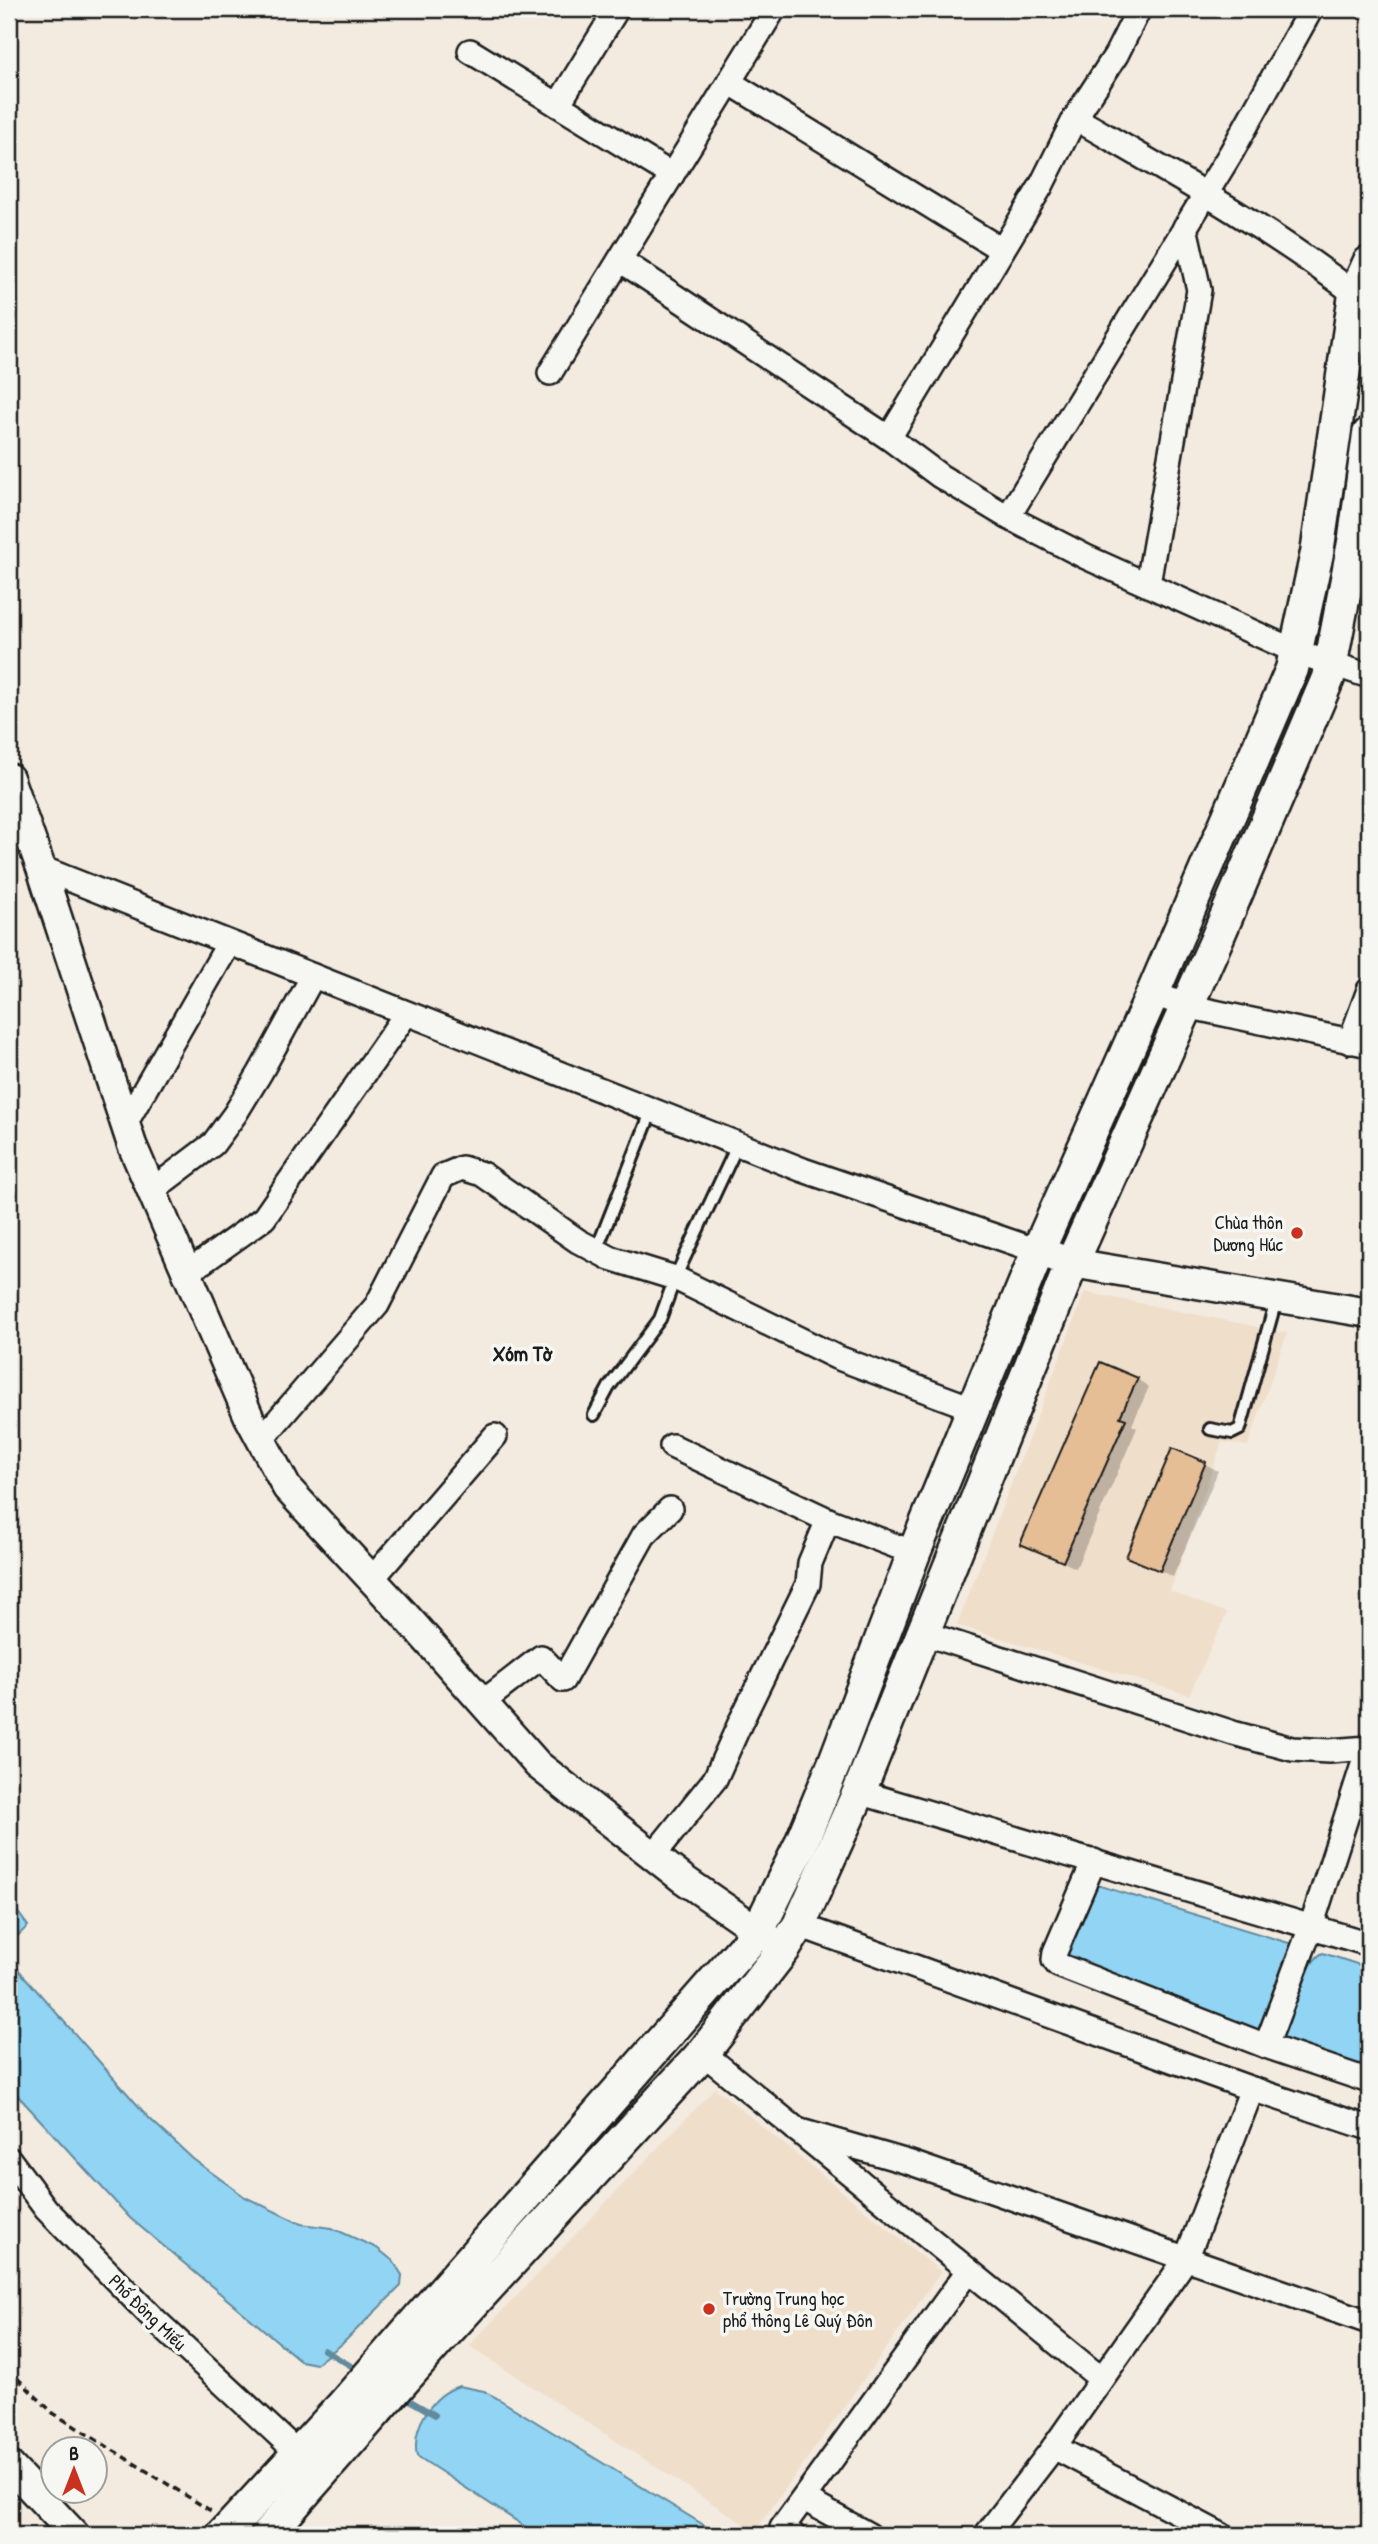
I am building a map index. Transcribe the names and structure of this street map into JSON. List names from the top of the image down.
{
  "streets": {
    "street": ["Phố Đông Miếu"]
  },
  "districts": ["Xóm Tờ"],
  "places": ["Chùa thôn Dương Húc", "Trường Trung học phổ thông Lê Quý Đôn"],
  "north": "top"
}
